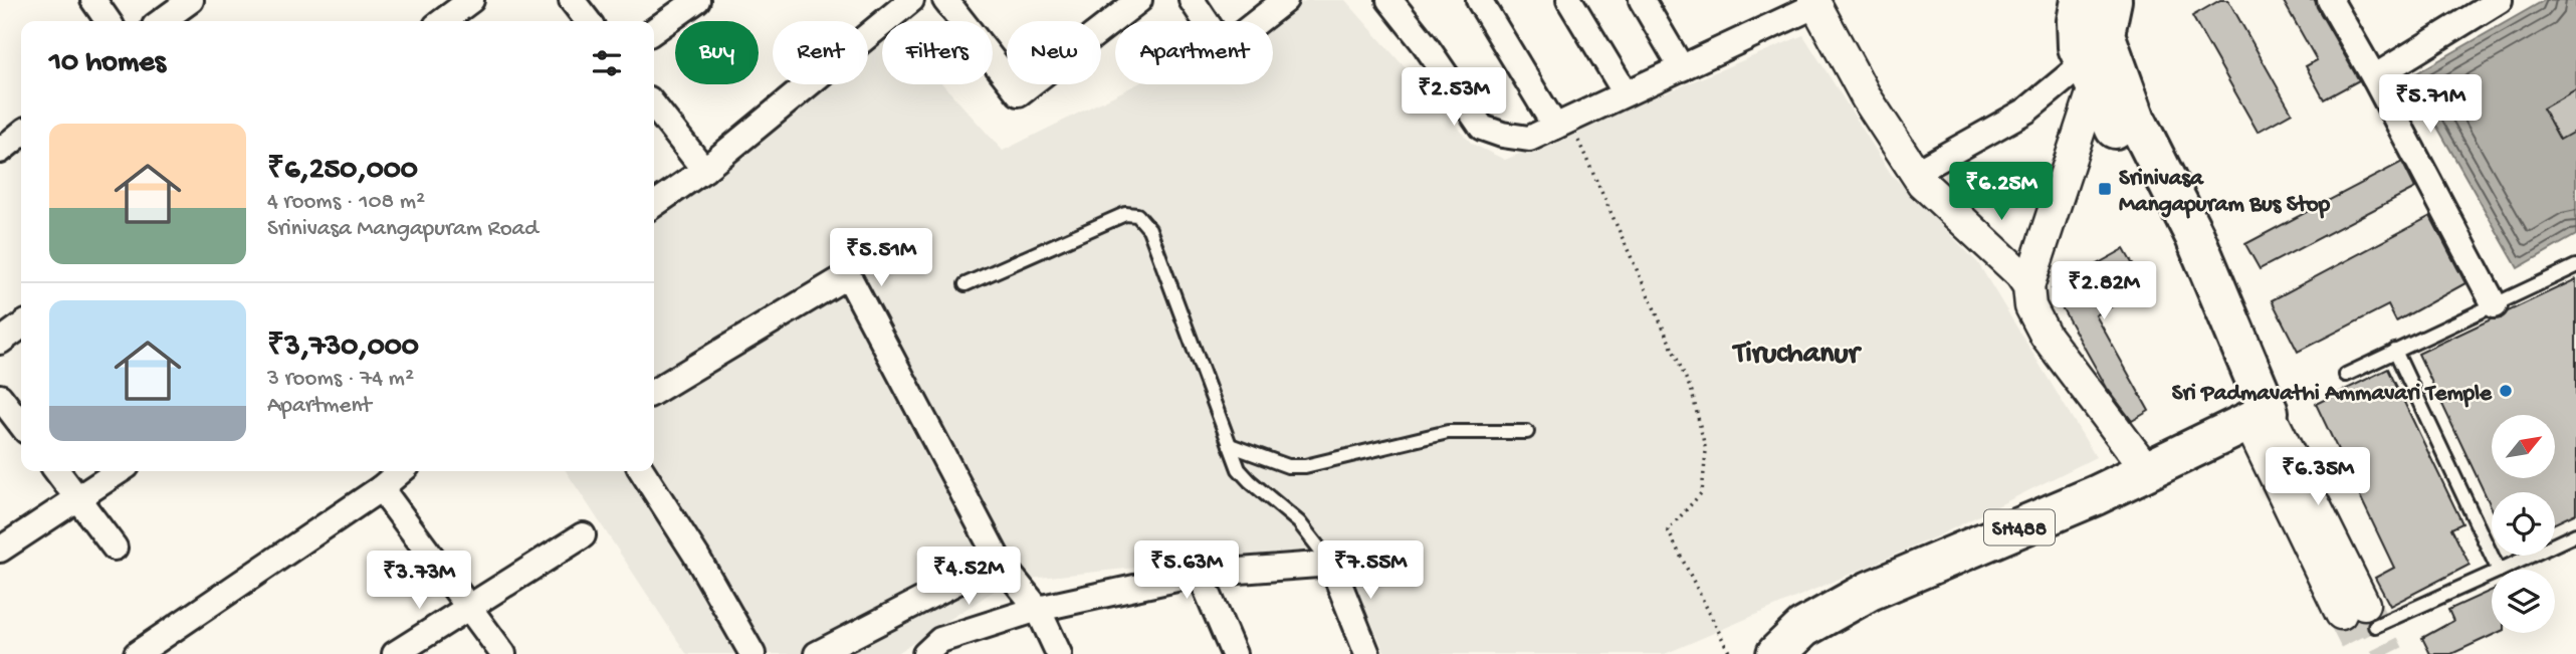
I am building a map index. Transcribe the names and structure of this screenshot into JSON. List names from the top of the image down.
{
  "streets": {
    "main road": ["SH488"]
  },
  "districts": ["Tiruchanur"],
  "places": {
    "transit": ["Srinivasa Mangapuram Bus Stop"],
    "other": ["Sri Padmavathi Ammavari Temple"]
  },
  "north": "top right",
  "page": {
    "chip": [
      "Buy",
      "Rent",
      "Filters",
      "New",
      "Apartment"
    ],
    "heading": "10 homes",
    "price": [
      "₹2.53M",
      "₹5.71M",
      "₹6.25M",
      "₹5.51M",
      "₹2.82M",
      "₹6.35M",
      "₹5.63M",
      "₹7.55M",
      "₹4.52M",
      "₹3.73M"
    ],
    "list": [
      {
        "name": "₹6,250,000",
        "note": "4 rooms · 108 m² · Srinivasa Mangapuram Road"
      },
      {
        "name": "₹3,730,000",
        "note": "3 rooms · 74 m² · Apartment"
      }
    ]
  }
}
